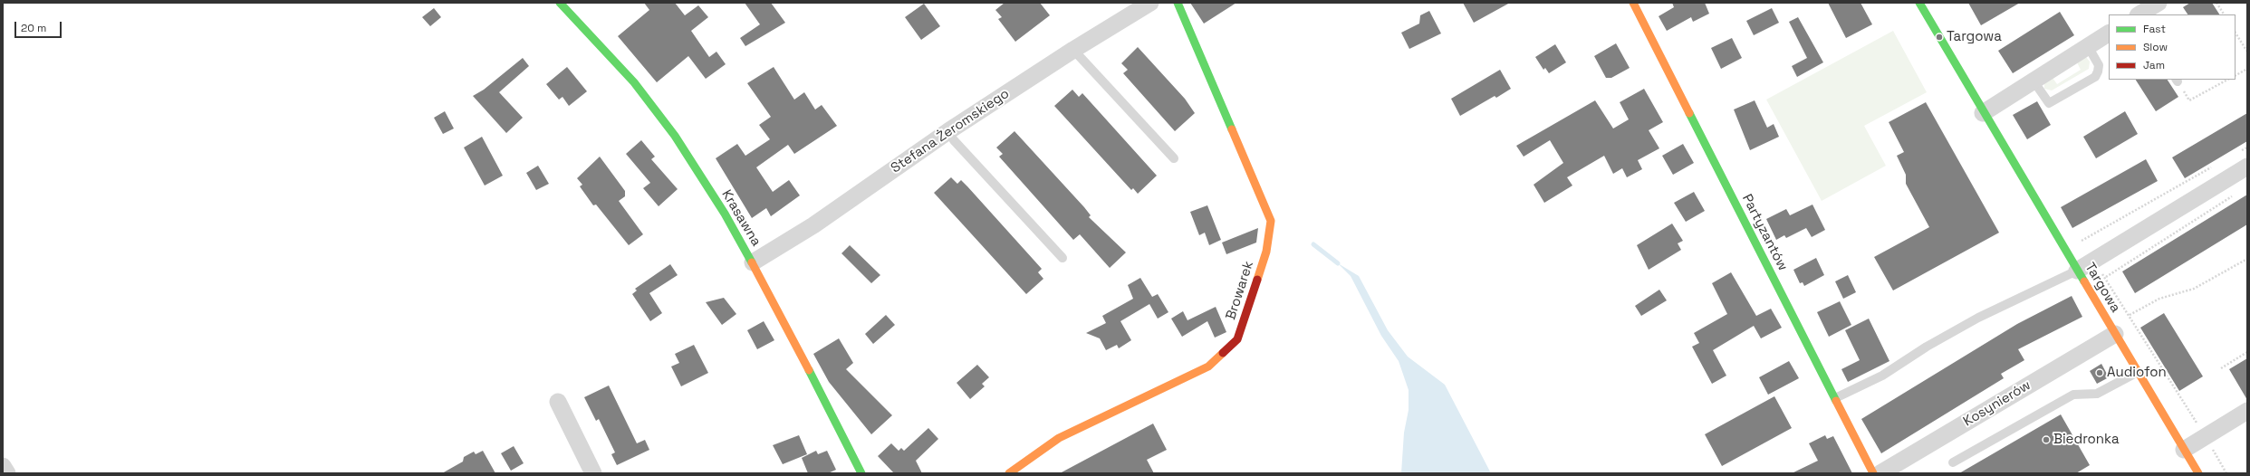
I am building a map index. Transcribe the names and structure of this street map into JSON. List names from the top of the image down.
{
  "streets": {
    "street": [
      "Stefana Żeromskiego",
      "Krasawna",
      "Partyzantów",
      "Targowa",
      "Browarek",
      "Kosynierów"
    ]
  },
  "crossings": [
    ["Stefana Żeromskiego", "Krasawna"],
    ["Targowa", "Kosynierów"]
  ],
  "places": ["Targowa", "Audiofon", "Biedronka"],
  "legend": ["Fast", "Slow", "Jam"],
  "scale_bar": "20 m"
}
